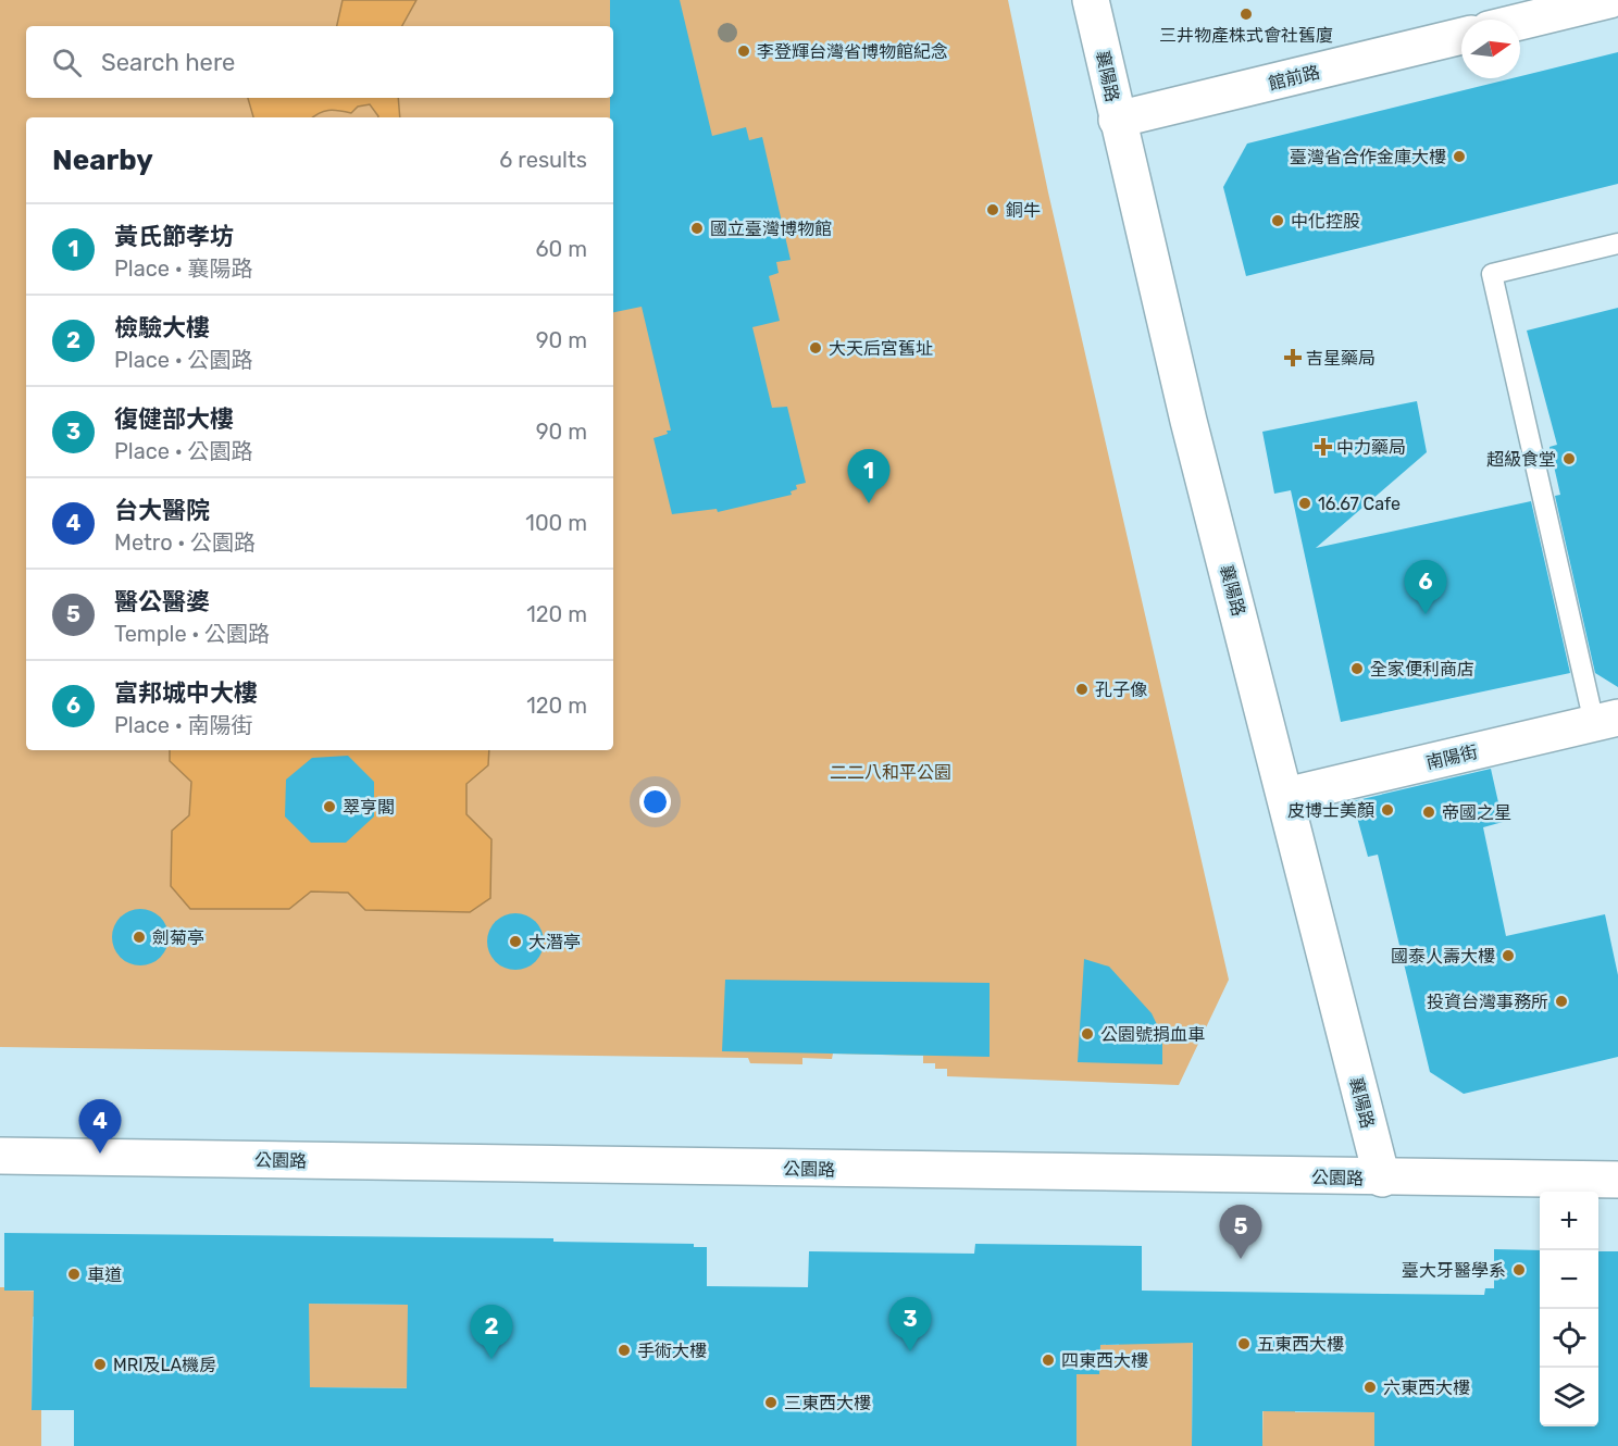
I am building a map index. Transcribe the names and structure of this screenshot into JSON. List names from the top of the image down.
{
  "streets": {
    "street": [
      "襄陽路",
      "館前路",
      "南陽街",
      "公園路"
    ]
  },
  "crossings": [
    ["襄陽路", "館前路"],
    ["襄陽路", "南陽街"],
    ["襄陽路", "公園路"]
  ],
  "parks": ["二二八和平公園"],
  "places": {
    "other": [
      "三井物產株式會社舊廈",
      "李登輝台灣省博物館紀念",
      "臺灣省合作金庫大樓",
      "銅牛",
      "中化控股",
      "國立臺灣博物館",
      "大天后宮舊址",
      "超級食堂",
      "16.67 Cafe",
      "全家便利商店",
      "孔子像",
      "翠亨閣",
      "皮博士美顏",
      "帝國之星",
      "劍菊亭",
      "大潛亭",
      "國泰人壽大樓",
      "投資台灣事務所",
      "公園號捐血車",
      "臺大牙醫學系",
      "車道",
      "五東西大樓",
      "手術大樓",
      "四東西大樓",
      "MRI及LA機房",
      "六東西大樓",
      "三東西大樓"
    ],
    "health": ["吉星藥局", "中力藥局"]
  },
  "north": "right",
  "page": {
    "search": "Search here",
    "heading": ["Nearby", "6 results"],
    "list": [
      {
        "mark": "1",
        "name": "黃氏節孝坊",
        "note": "Place · 襄陽路",
        "value": "60 m"
      },
      {
        "mark": "2",
        "name": "檢驗大樓",
        "note": "Place · 公園路",
        "value": "90 m"
      },
      {
        "mark": "3",
        "name": "復健部大樓",
        "note": "Place · 公園路",
        "value": "90 m"
      },
      {
        "mark": "4",
        "name": "台大醫院",
        "note": "Metro · 公園路",
        "value": "100 m"
      },
      {
        "mark": "5",
        "name": "醫公醫婆",
        "note": "Temple · 公園路",
        "value": "120 m"
      },
      {
        "mark": "6",
        "name": "富邦城中大樓",
        "note": "Place · 南陽街",
        "value": "120 m"
      }
    ],
    "pins": [
      "1",
      "6",
      "4",
      "5",
      "3",
      "2"
    ],
    "map_buttons": ["+", "−"]
  }
}
